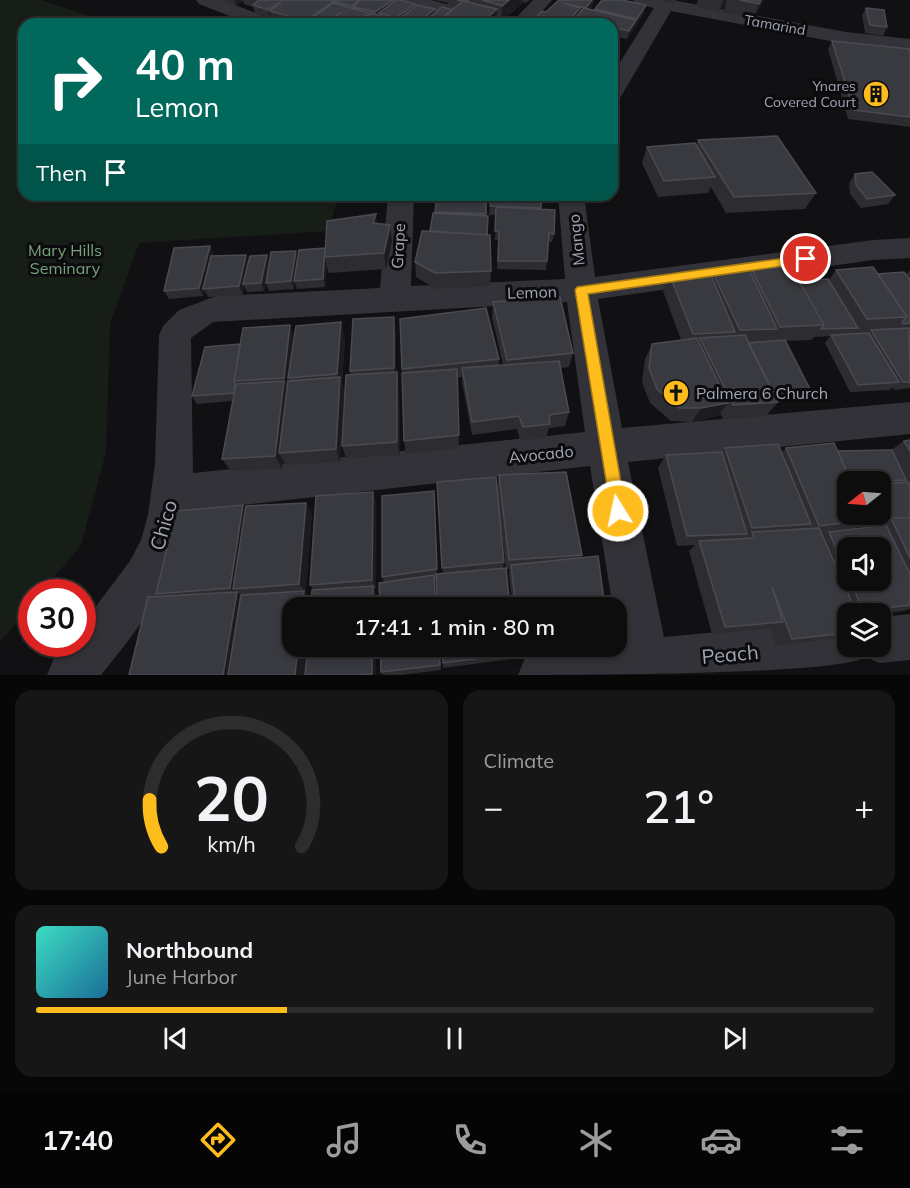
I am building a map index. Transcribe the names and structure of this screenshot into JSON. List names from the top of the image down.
{
  "streets": {
    "street": [
      "Tamarind",
      "Mango",
      "Grape",
      "Lemon",
      "Avocado",
      "Chico",
      "Peach"
    ]
  },
  "crossings": [
    ["Mango", "Lemon"],
    ["Mango", "Avocado"],
    ["Mango", "Peach"],
    ["Grape", "Lemon"],
    ["Lemon", "Chico"],
    ["Avocado", "Chico"]
  ],
  "parks": ["Mary Hills Seminary"],
  "places": {
    "building": ["Ynares Covered Court"],
    "church": ["Palmera 6 Church"]
  },
  "north": "left",
  "page": {
    "turn": ["40 m", "Lemon"],
    "then": "Then",
    "limit": "30",
    "trip": "17:41 · 1 min · 80 m",
    "tile": "Climate",
    "heat": ["−", "21°", "+"],
    "song": ["Northbound", "June Harbor"],
    "tabs": "17:40",
    "gauge": ["20", "km/h"]
  }
}
